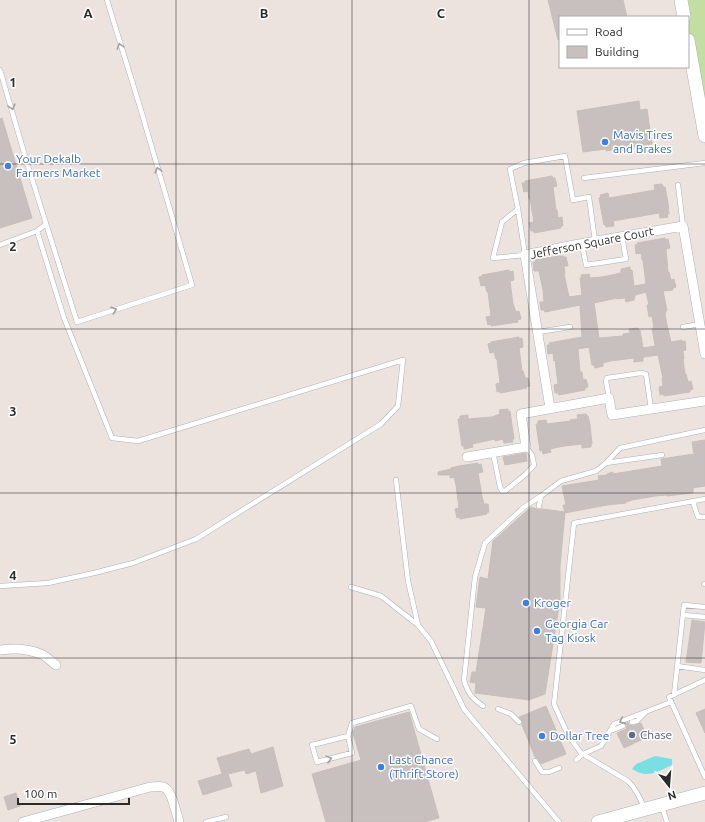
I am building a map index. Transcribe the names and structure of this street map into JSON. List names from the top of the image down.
{
  "streets": {
    "street": ["Jefferson Square Court"]
  },
  "places": [
    "Mavis Tires and Brakes",
    "Your Dekalb Farmers Market",
    "Kroger",
    "Georgia Car Tag Kiosk",
    "Chase",
    "Dollar Tree",
    "Last Chance (Thrift Store)"
  ],
  "legend": ["Road", "Building"],
  "scale_bar": "100 m",
  "north": "bottom",
  "grid": {
    "columns": ["A", "B", "C"],
    "rows": [
      "1",
      "2",
      "3",
      "4",
      "5"
    ]
  }
}
